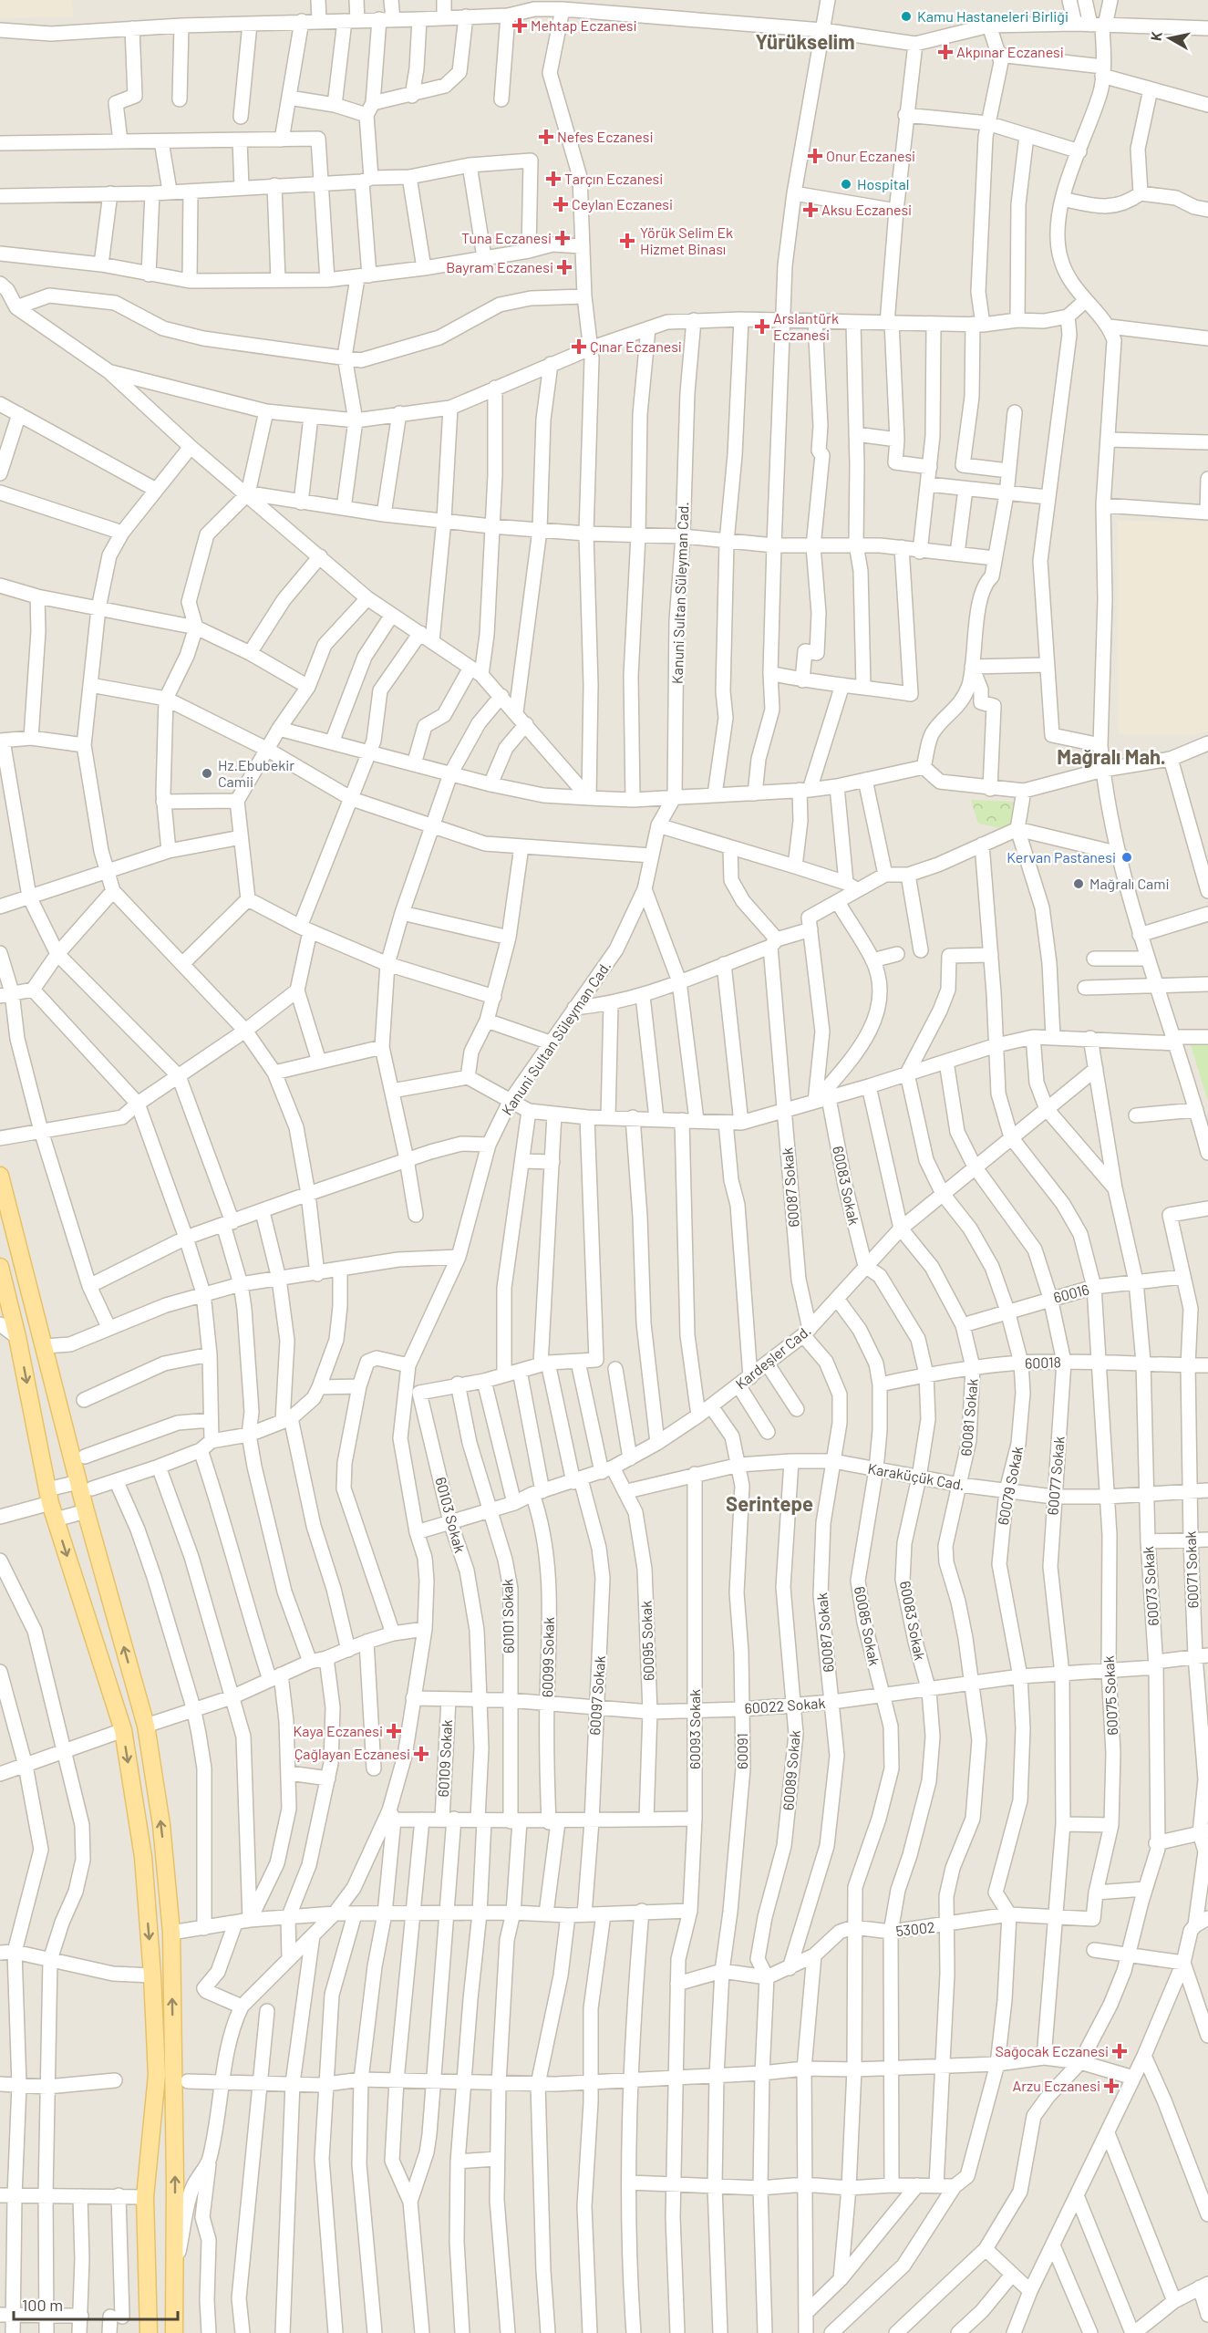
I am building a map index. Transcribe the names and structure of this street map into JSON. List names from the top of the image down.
{
  "streets": {
    "street": [
      "Kanuni Sultan Süleyman Cad.",
      "60083 Sokak",
      "60087 Sokak",
      "60016",
      "Kardeşler Cad.",
      "60018",
      "60081 Sokak",
      "60077 Sokak",
      "Karaküçük Cad.",
      "60079 Sokak",
      "60103 Sokak",
      "60071 Sokak",
      "60073 Sokak",
      "60101 Sokak",
      "60085 Sokak",
      "60095 Sokak",
      "60099 Sokak",
      "60097 Sokak",
      "60075 Sokak",
      "60022 Sokak",
      "60093 Sokak",
      "60091",
      "60109 Sokak",
      "60089 Sokak",
      "53002"
    ]
  },
  "crossings": [
    ["Kanuni Sultan Süleyman Cad.", "Kardeşler Cad."],
    ["Kanuni Sultan Süleyman Cad.", "60022 Sokak"],
    ["60083 Sokak", "Kardeşler Cad."],
    ["60083 Sokak", "60018"],
    ["60083 Sokak", "Karaküçük Cad."],
    ["60083 Sokak", "60022 Sokak"],
    ["60083 Sokak", "53002"],
    ["60087 Sokak", "Kardeşler Cad."],
    ["60087 Sokak", "Karaküçük Cad."],
    ["60087 Sokak", "60022 Sokak"],
    ["60016", "60081 Sokak"],
    ["60016", "60077 Sokak"],
    ["60016", "60079 Sokak"],
    ["60016", "60071 Sokak"],
    ["60016", "60073 Sokak"],
    ["60016", "60075 Sokak"],
    ["Kardeşler Cad.", "60081 Sokak"],
    ["Kardeşler Cad.", "60077 Sokak"],
    ["Kardeşler Cad.", "60079 Sokak"],
    ["Kardeşler Cad.", "60103 Sokak"],
    ["Kardeşler Cad.", "60073 Sokak"],
    ["Kardeşler Cad.", "60101 Sokak"],
    ["Kardeşler Cad.", "60085 Sokak"],
    ["Kardeşler Cad.", "60095 Sokak"],
    ["Kardeşler Cad.", "60099 Sokak"],
    ["Kardeşler Cad.", "60097 Sokak"],
    ["Kardeşler Cad.", "60075 Sokak"],
    ["Kardeşler Cad.", "60091"],
    ["60018", "60081 Sokak"],
    ["60018", "60077 Sokak"],
    ["60018", "60079 Sokak"],
    ["60018", "60071 Sokak"],
    ["60018", "60073 Sokak"],
    ["60018", "60085 Sokak"],
    ["60018", "60075 Sokak"],
    ["60081 Sokak", "Karaküçük Cad."],
    ["60081 Sokak", "60022 Sokak"],
    ["60081 Sokak", "53002"],
    ["60077 Sokak", "Karaküçük Cad."],
    ["60077 Sokak", "60022 Sokak"],
    ["60077 Sokak", "53002"],
    ["Karaküçük Cad.", "60079 Sokak"],
    ["Karaküçük Cad.", "60071 Sokak"],
    ["Karaküçük Cad.", "60073 Sokak"],
    ["Karaküçük Cad.", "60085 Sokak"],
    ["Karaküçük Cad.", "60095 Sokak"],
    ["Karaküçük Cad.", "60075 Sokak"],
    ["Karaküçük Cad.", "60093 Sokak"],
    ["Karaküçük Cad.", "60091"],
    ["Karaküçük Cad.", "60089 Sokak"],
    ["60079 Sokak", "60022 Sokak"],
    ["60079 Sokak", "53002"],
    ["60103 Sokak", "60022 Sokak"],
    ["60071 Sokak", "60022 Sokak"],
    ["60073 Sokak", "60022 Sokak"],
    ["60101 Sokak", "60022 Sokak"],
    ["60085 Sokak", "60022 Sokak"],
    ["60085 Sokak", "53002"],
    ["60095 Sokak", "60022 Sokak"],
    ["60099 Sokak", "60022 Sokak"],
    ["60097 Sokak", "60022 Sokak"],
    ["60075 Sokak", "60022 Sokak"],
    ["60075 Sokak", "53002"],
    ["60022 Sokak", "60093 Sokak"],
    ["60022 Sokak", "60091"],
    ["60022 Sokak", "60109 Sokak"],
    ["60022 Sokak", "60089 Sokak"]
  ],
  "districts": ["Yürükselim", "Mağralı Mah.", "Serintepe"],
  "places": {
    "other": [
      "Kamu Hastaneleri Birliği",
      "Hospital",
      "Hz.Ebubekir Camii",
      "Kervan Pastanesi",
      "Mağralı Cami"
    ],
    "health": [
      "Mehtap Eczanesi",
      "Akpınar Eczanesi",
      "Nefes Eczanesi",
      "Onur Eczanesi",
      "Tarçın Eczanesi",
      "Ceylan Eczanesi",
      "Aksu Eczanesi",
      "Tuna Eczanesi",
      "Yörük Selim Ek Hizmet Binası",
      "Bayram Eczanesi",
      "Arslantürk Eczanesi",
      "Çınar Eczanesi",
      "Kaya Eczanesi",
      "Çağlayan Eczanesi",
      "Sağocak Eczanesi",
      "Arzu Eczanesi"
    ]
  },
  "scale_bar": "100 m",
  "north": "left"
}
